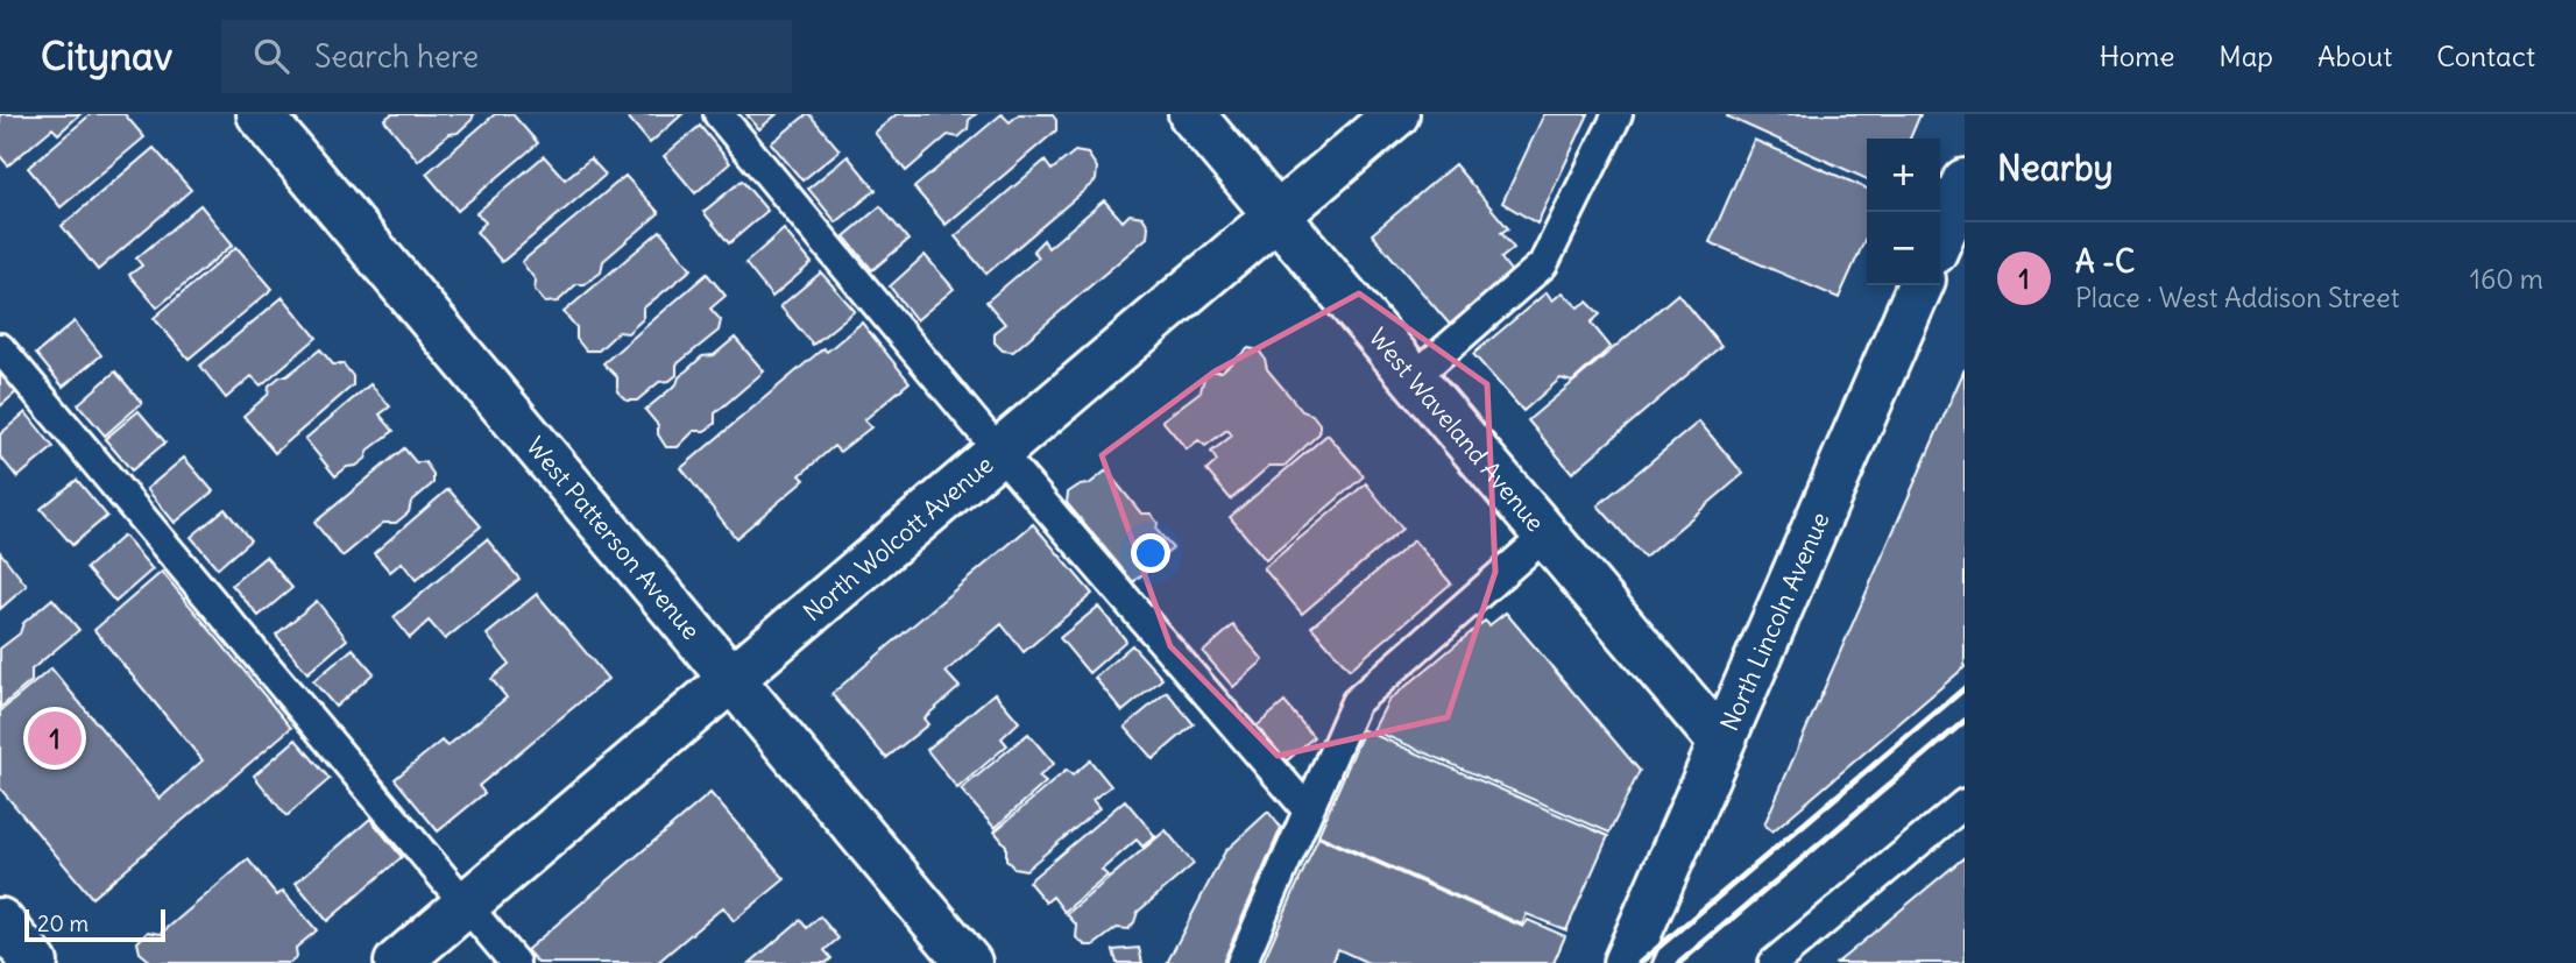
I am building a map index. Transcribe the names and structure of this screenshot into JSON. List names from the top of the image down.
{
  "streets": {
    "street": [
      "West Waveland Avenue",
      "West Patterson Avenue",
      "North Wolcott Avenue",
      "North Lincoln Avenue"
    ]
  },
  "crossings": [
    ["West Waveland Avenue", "North Wolcott Avenue"],
    ["West Waveland Avenue", "North Lincoln Avenue"],
    ["West Patterson Avenue", "North Wolcott Avenue"]
  ],
  "scale_bar": "20 m",
  "page": {
    "header": "Citynav",
    "search": "Search here",
    "nav": [
      "Home",
      "Map",
      "About",
      "Contact"
    ],
    "heading": "Nearby",
    "map_buttons": ["+", "−"],
    "list": [
      {
        "mark": "1",
        "name": "A -C",
        "note": "Place · West Addison Street",
        "value": "160 m"
      }
    ],
    "pins": "1",
    "scale": "20 m"
  }
}
